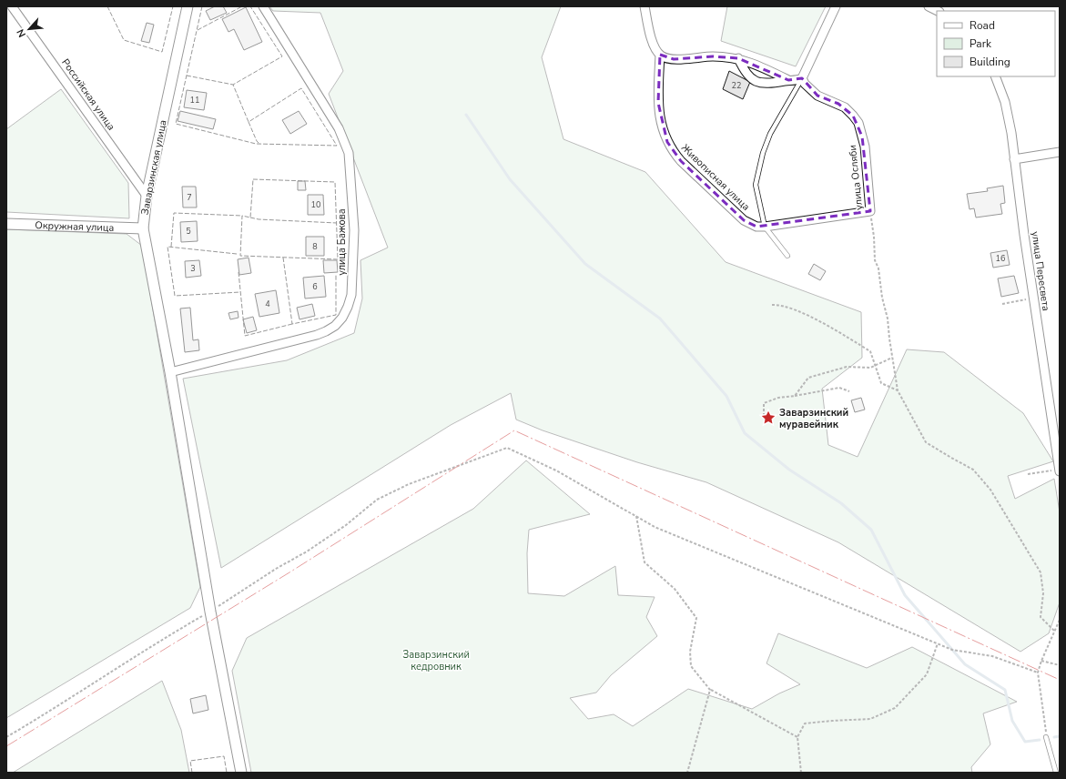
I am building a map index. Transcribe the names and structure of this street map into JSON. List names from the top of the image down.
{
  "streets": {
    "street": [
      "Российская улица",
      "Заварзинская улица",
      "Живописная улица",
      "улица Осляби",
      "Окружная улица",
      "улица Бажова",
      "улица Пересвета"
    ]
  },
  "crossings": [
    ["Российская улица", "Заварзинская улица"],
    ["Заварзинская улица", "Окружная улица"],
    ["Заварзинская улица", "улица Бажова"],
    ["Живописная улица", "улица Осляби"]
  ],
  "parks": ["Заварзинский кедровник"],
  "places": {
    "place": ["Заварзинский муравейник"]
  },
  "house_numbers": [
    "22",
    "11",
    "7",
    "10",
    "5",
    "8",
    "16",
    "3",
    "6",
    "4"
  ],
  "legend": ["Road", "Park", "Building"],
  "north": "bottom left"
}
